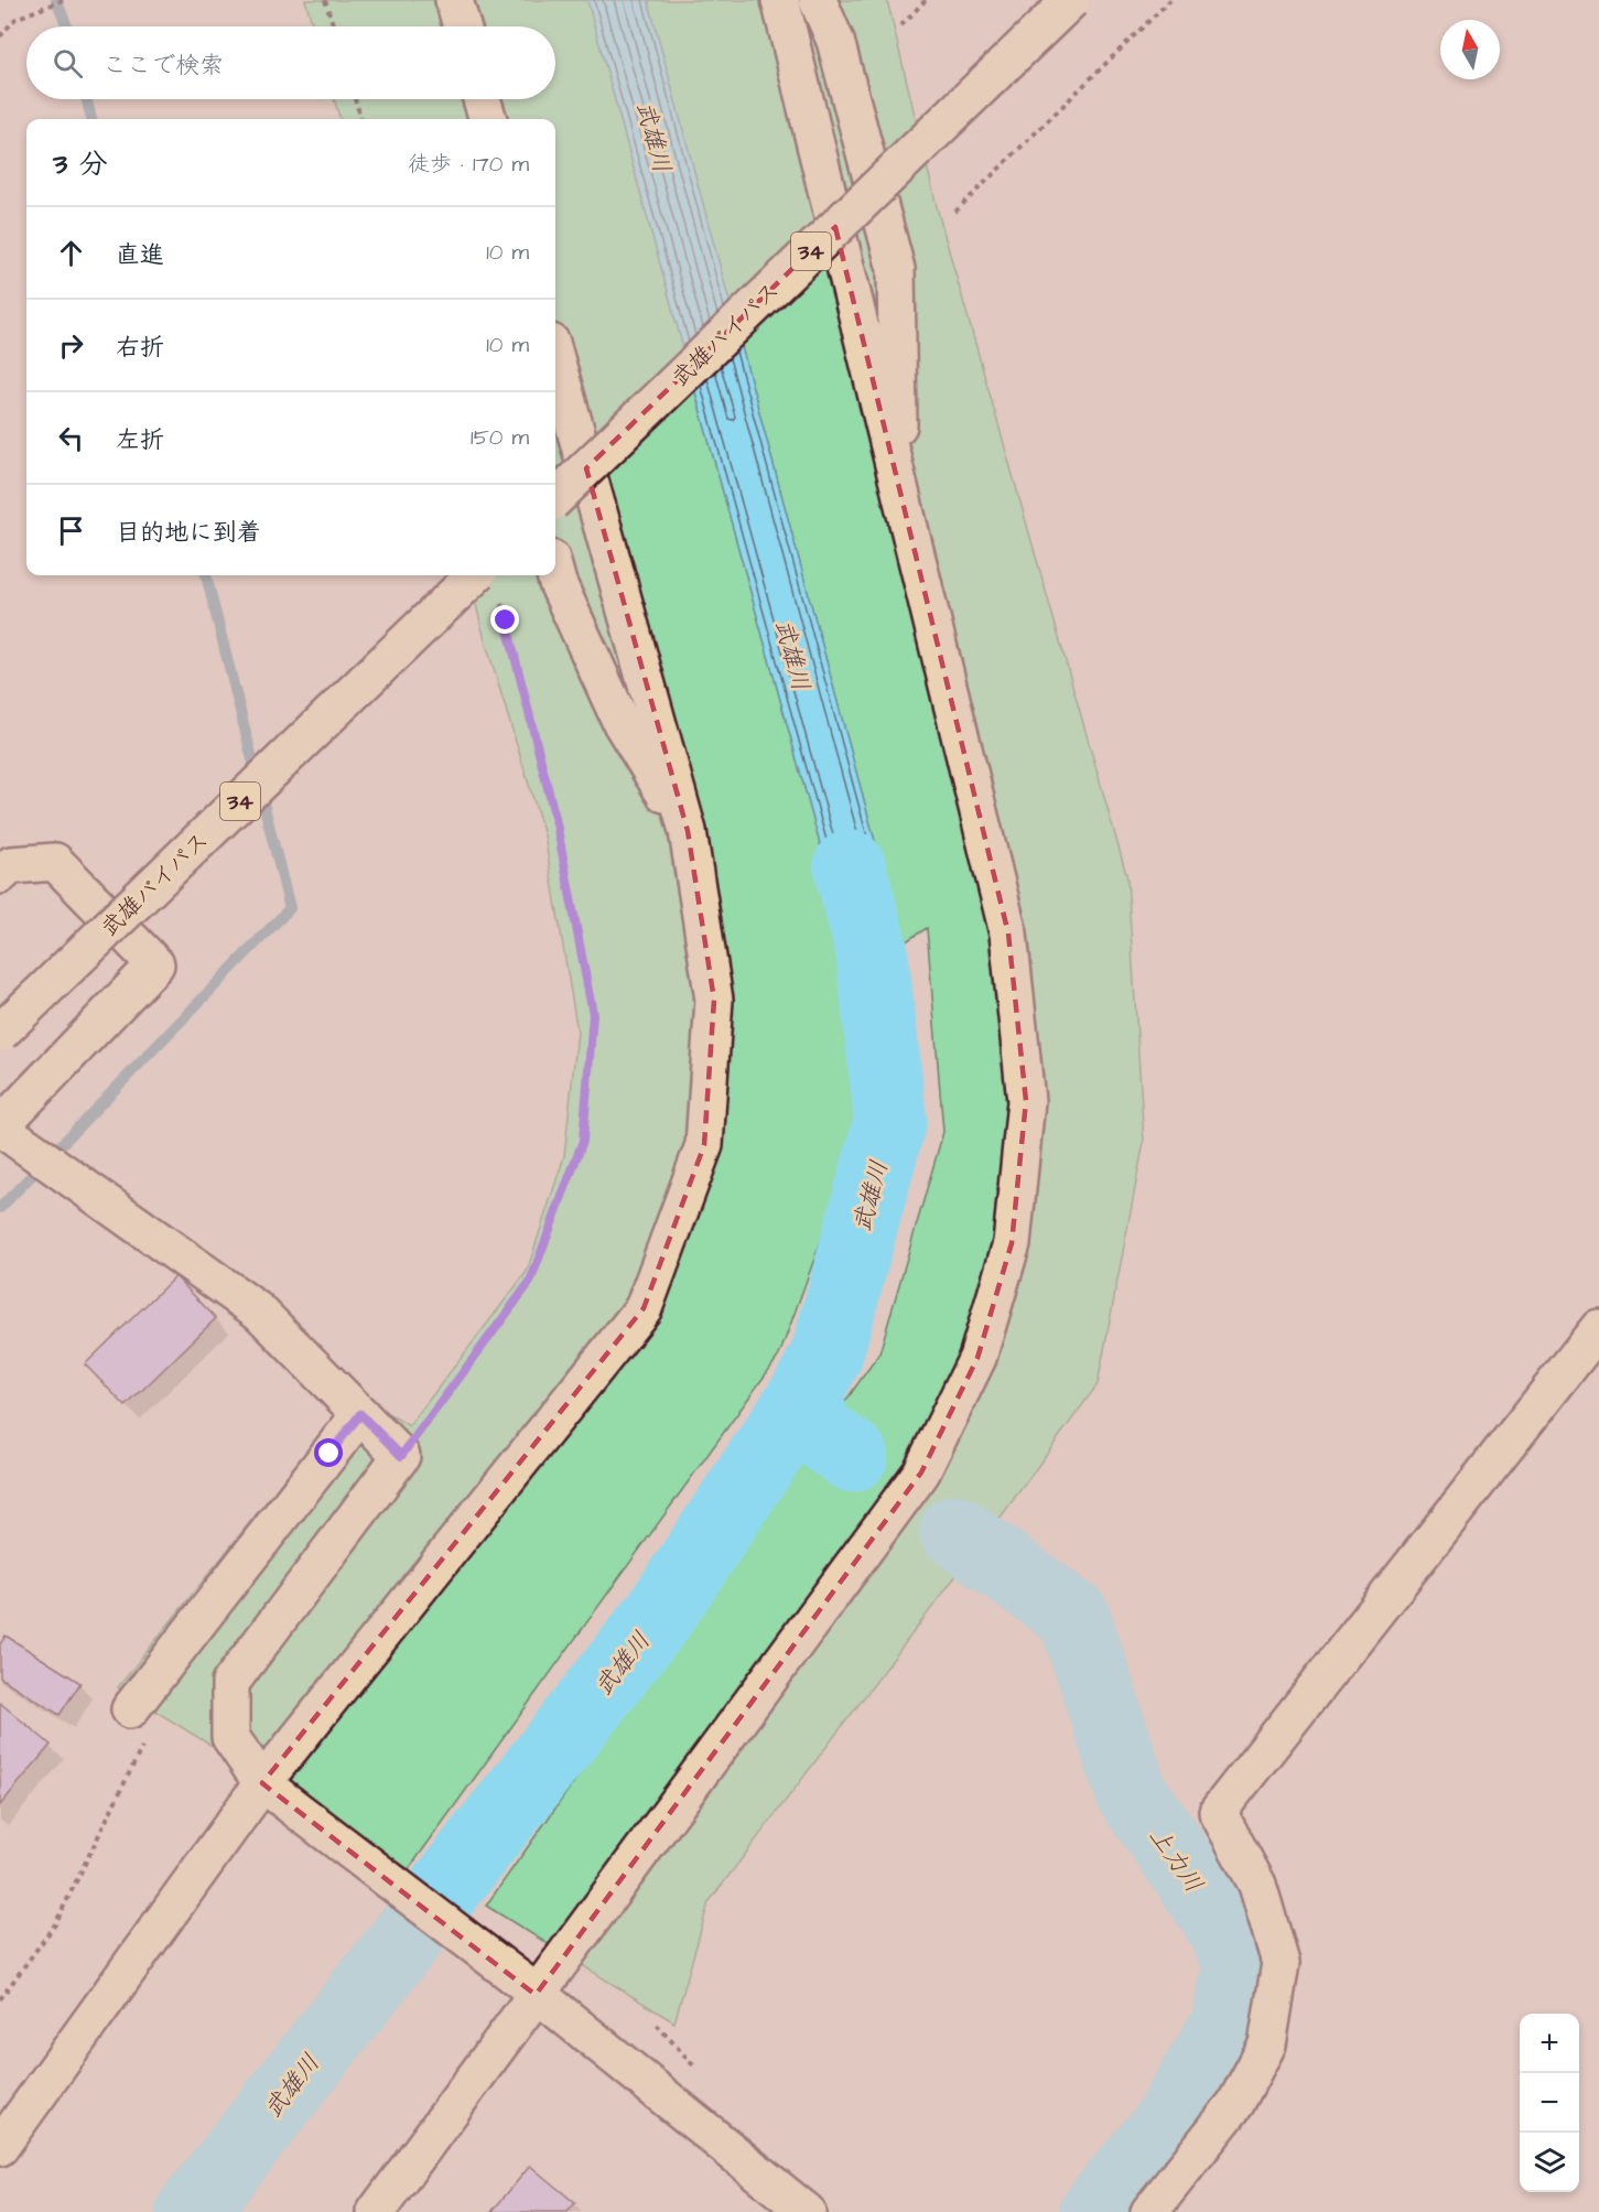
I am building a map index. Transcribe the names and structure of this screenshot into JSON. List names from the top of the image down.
{
  "streets": {
    "main road": ["34", "武雄バイパス"]
  },
  "water": ["武雄川", "上力川"],
  "north": "top",
  "page": {
    "search": "ここで検索",
    "heading": ["3 分", "徒歩 · 170 m"],
    "list": [
      ["直進", "10 m"],
      ["右折", "10 m"],
      ["左折", "150 m"],
      "目的地に到着"
    ],
    "map_buttons": ["+", "−"]
  }
}
